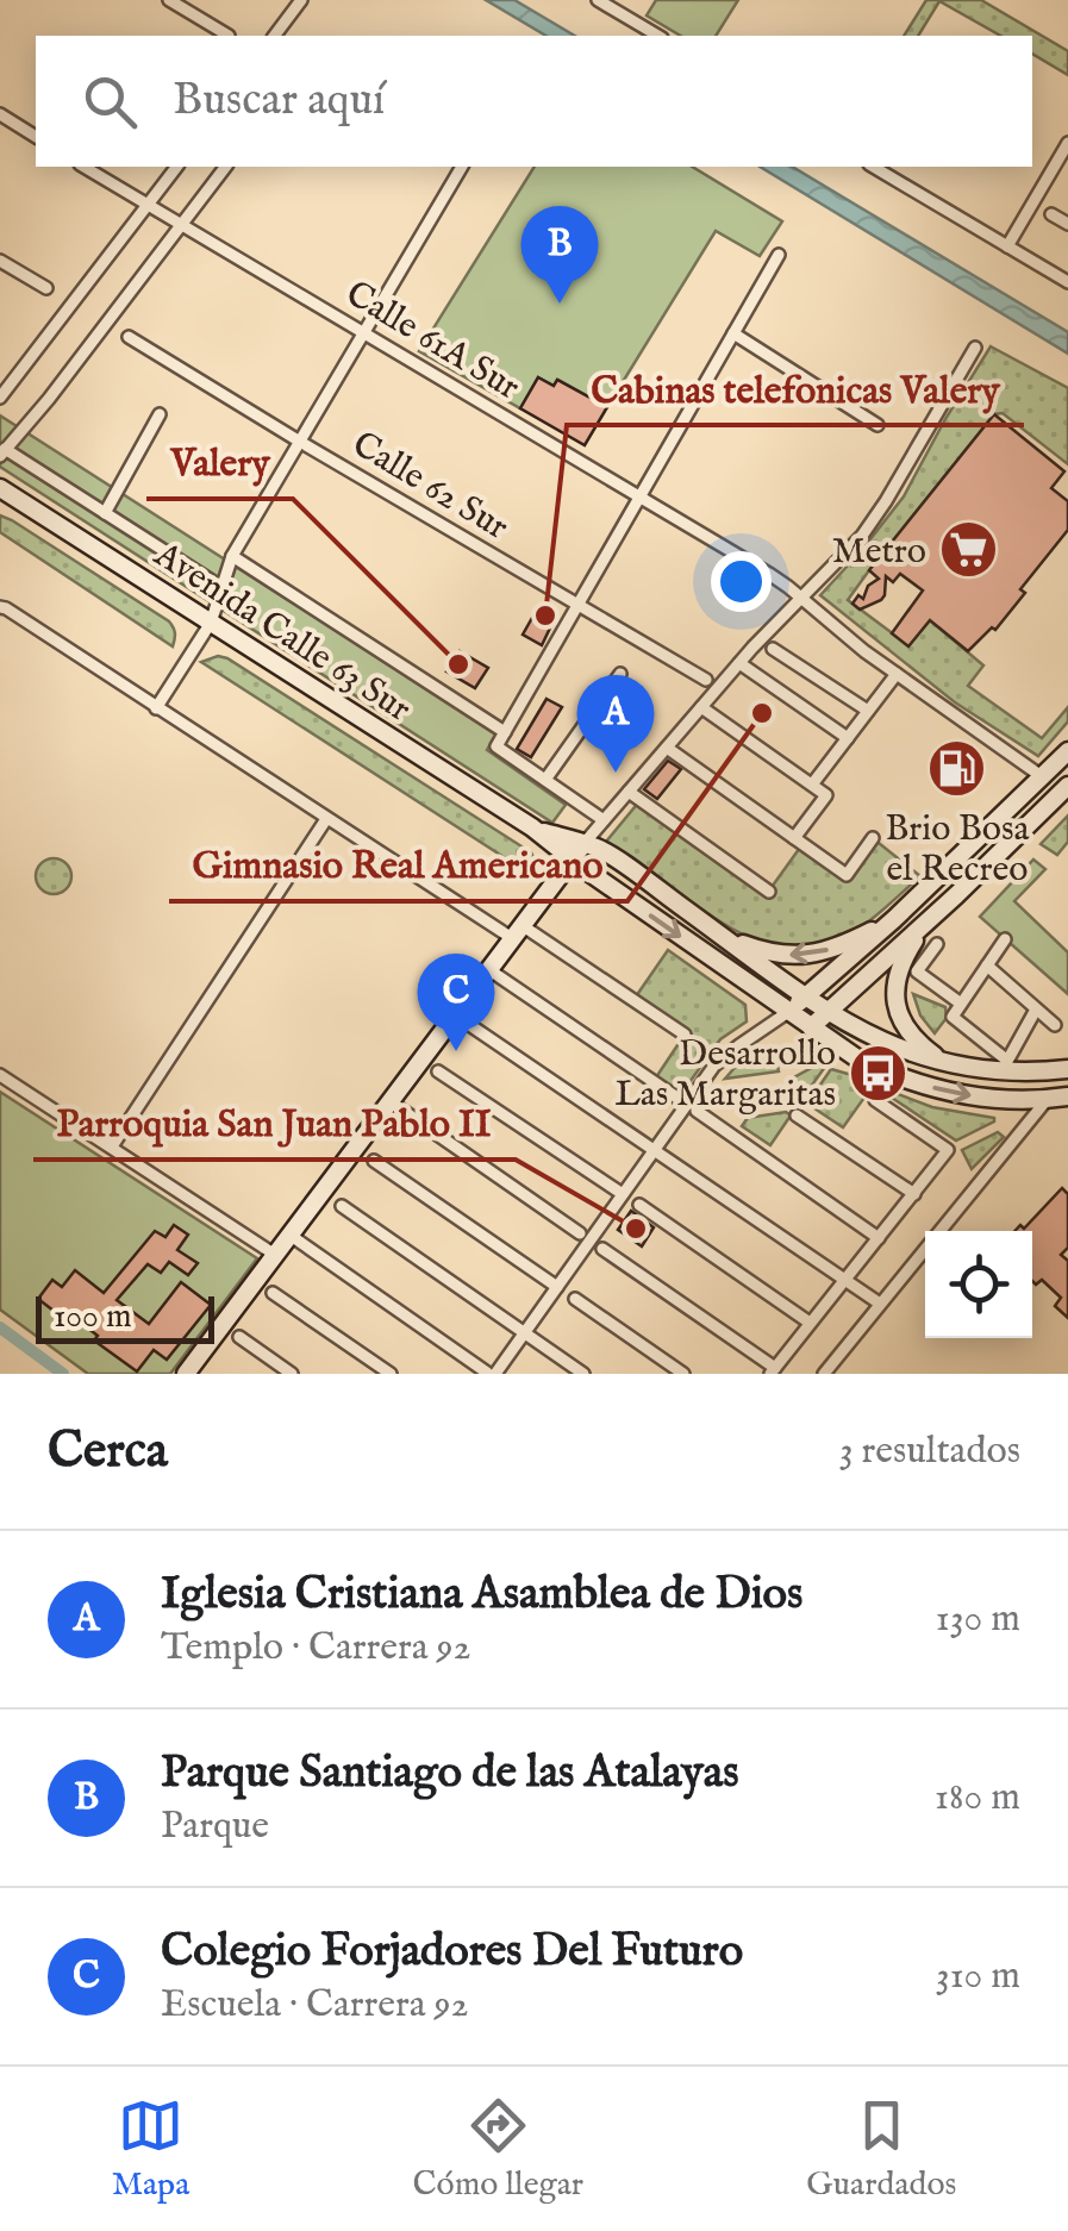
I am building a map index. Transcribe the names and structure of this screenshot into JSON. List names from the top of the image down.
{
  "streets": {
    "main road": ["Avenida Calle 63 Sur"],
    "street": ["Calle 61A Sur", "Calle 62 Sur"]
  },
  "places": {
    "supermarket": ["Metro"],
    "other": [
      "Cabinas telefonicas Valery",
      "Valery",
      "Gimnasio Real Americano",
      "Parroquia San Juan Pablo II"
    ],
    "fuel station": ["Brio Bosa el Recreo"],
    "bus stop": ["Desarrollo Las Margaritas"]
  },
  "scale_bar": "100 m",
  "page": {
    "search": "Buscar aquí",
    "pins": ["B", "A", "C"],
    "scale": "100 m",
    "heading": ["Cerca", "3 resultados"],
    "list": [
      {
        "mark": "A",
        "name": "Iglesia Cristiana Asamblea de Dios",
        "note": "Templo · Carrera 92",
        "value": "130 m"
      },
      {
        "mark": "B",
        "name": "Parque Santiago de las Atalayas",
        "note": "Parque",
        "value": "180 m"
      },
      {
        "mark": "C",
        "name": "Colegio Forjadores Del Futuro",
        "note": "Escuela · Carrera 92",
        "value": "310 m"
      }
    ],
    "nav": ["Mapa", "Cómo llegar", "Guardados"]
  }
}
